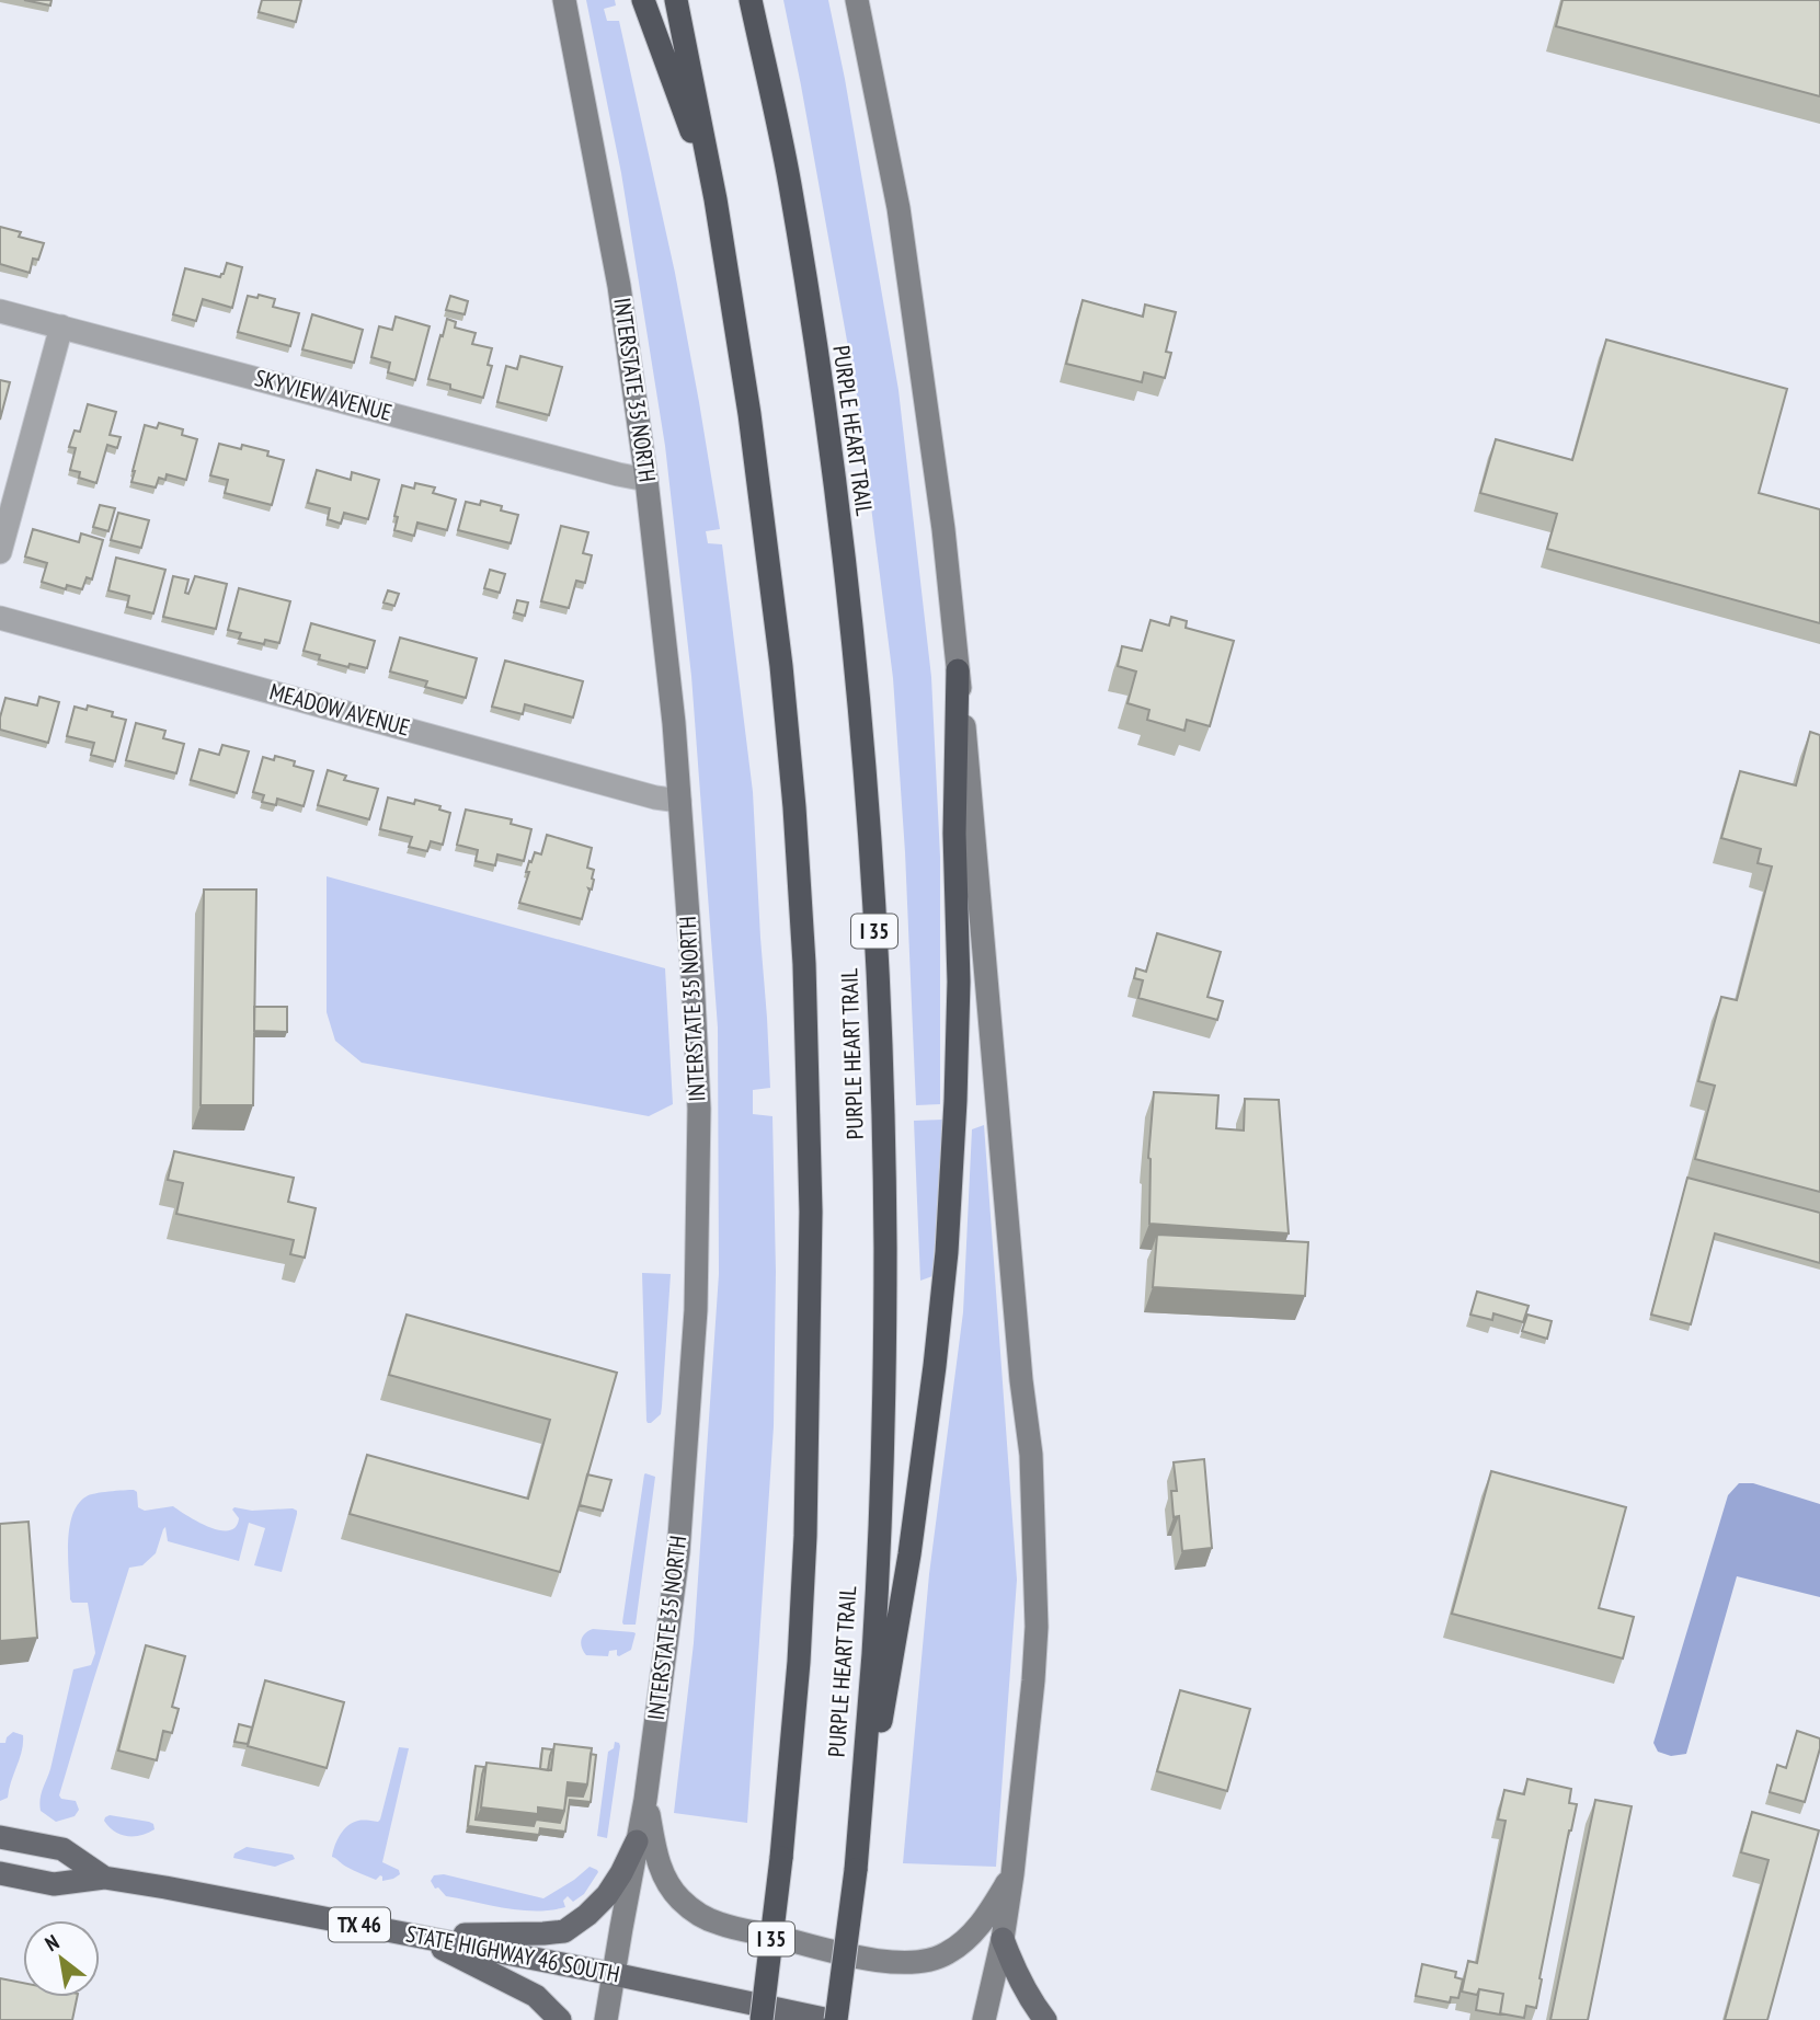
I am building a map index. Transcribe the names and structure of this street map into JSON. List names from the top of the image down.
{
  "streets": {
    "highway": ["PURPLE HEART TRAIL", "I 35"],
    "main road": ["INTERSTATE 35 NORTH", "TX 46", "STATE HIGHWAY 46 SOUTH"],
    "street": ["SKYVIEW AVENUE", "MEADOW AVENUE"]
  },
  "crossings": [
    ["INTERSTATE 35 NORTH", "SKYVIEW AVENUE"],
    ["INTERSTATE 35 NORTH", "MEADOW AVENUE"],
    ["INTERSTATE 35 NORTH", "STATE HIGHWAY 46 SOUTH"]
  ],
  "north": "top left"
}
